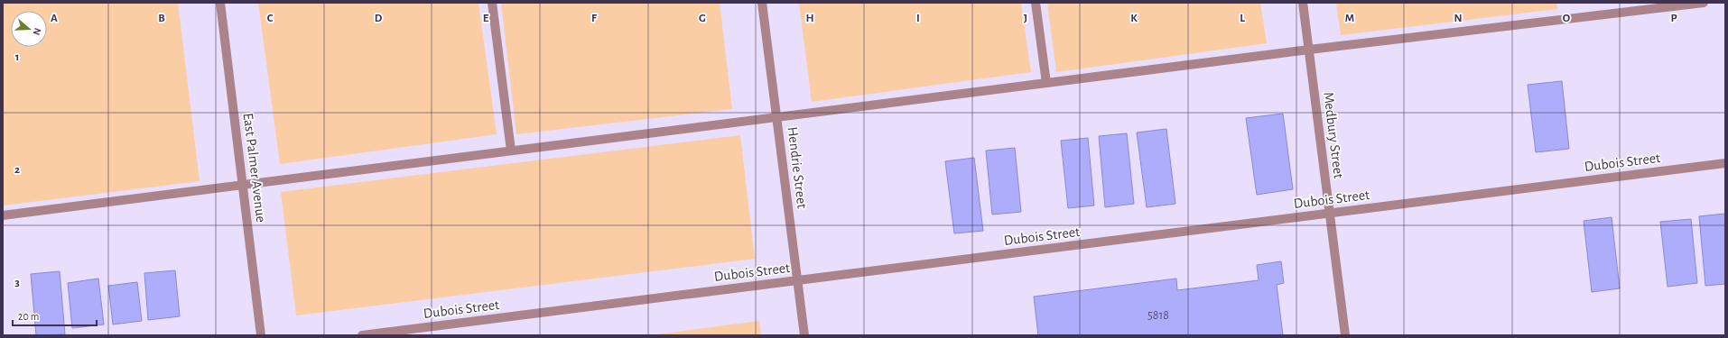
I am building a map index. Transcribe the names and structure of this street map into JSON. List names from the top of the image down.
{
  "streets": {
    "street": [
      "Medbury Street",
      "Dubois Street",
      "East Palmer Avenue",
      "Hendrie Street"
    ]
  },
  "crossings": [
    ["Medbury Street", "Dubois Street"],
    ["Dubois Street", "Hendrie Street"]
  ],
  "house_numbers": ["5818"],
  "scale_bar": "20 m",
  "north": "right",
  "grid": {
    "columns": [
      "A",
      "B",
      "C",
      "D",
      "E",
      "F",
      "G",
      "H",
      "I",
      "J",
      "K",
      "L",
      "M",
      "N",
      "O",
      "P"
    ],
    "rows": ["1", "2", "3"]
  }
}
